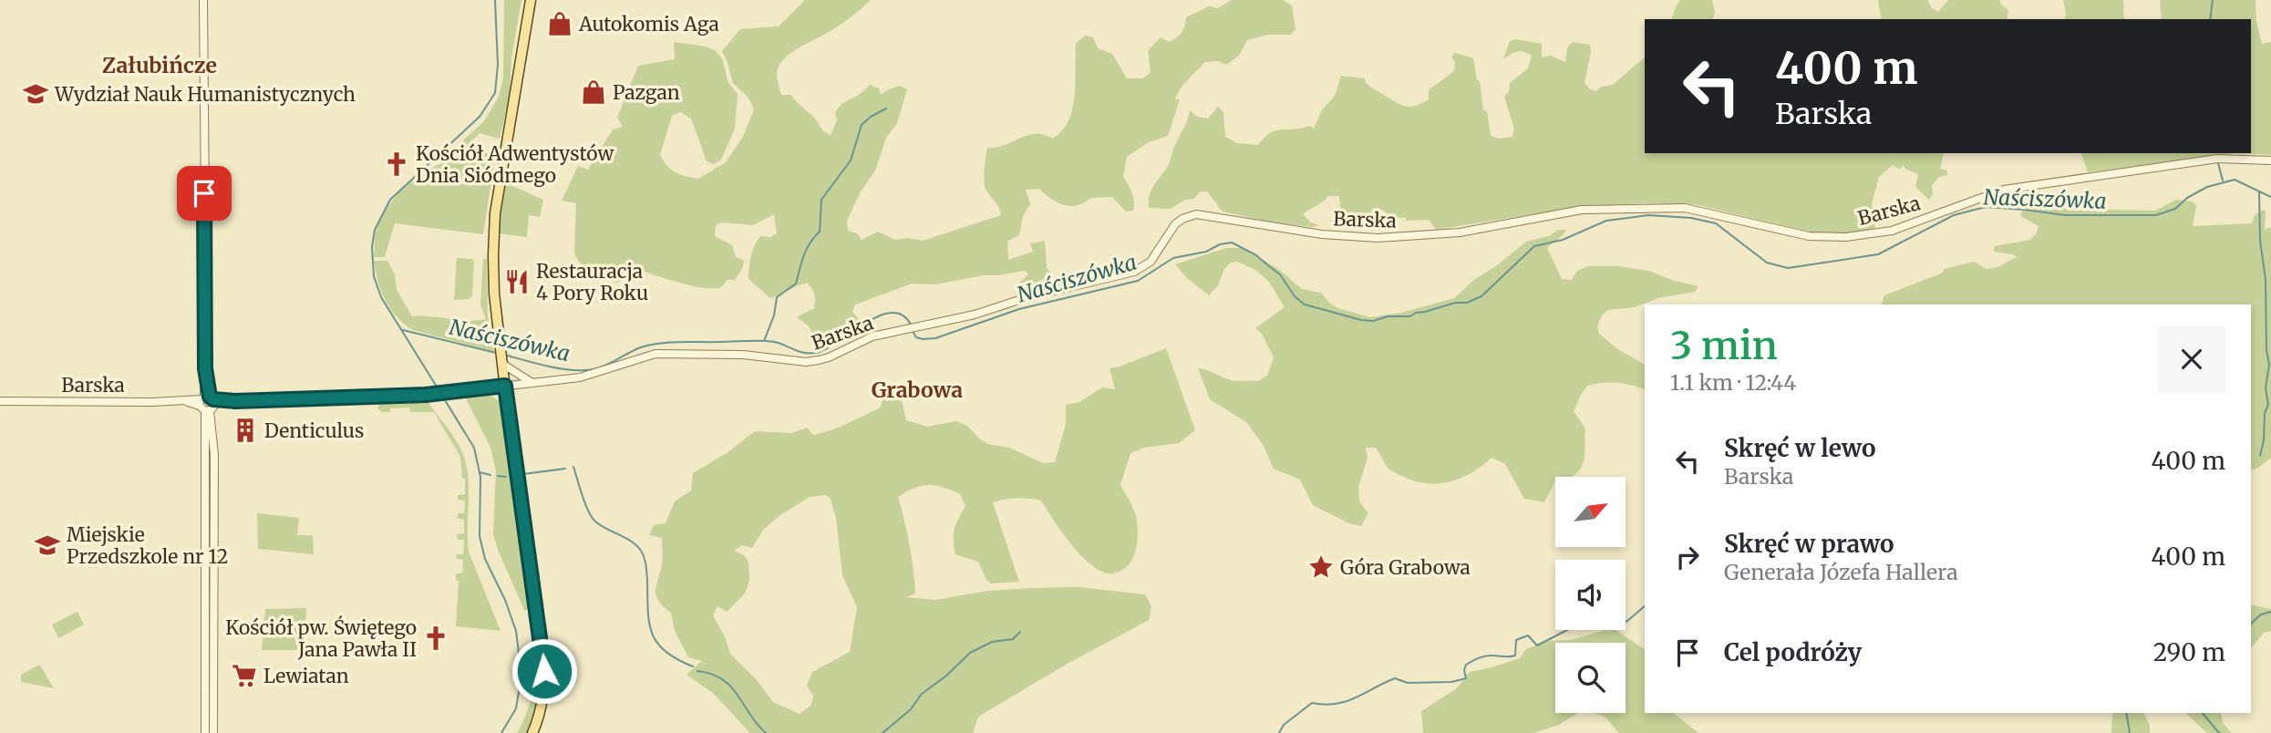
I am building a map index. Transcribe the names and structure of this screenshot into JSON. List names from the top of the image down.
{
  "streets": {
    "street": ["Barska"]
  },
  "districts": ["Załubińcze", "Grabowa"],
  "water": ["Naściszówka"],
  "places": {
    "shop": ["Autokomis Aga", "Pazgan"],
    "school or university": ["Wydział Nauk Humanistycznych", "Miejskie Przedszkole nr 12"],
    "church": ["Kościół Adwentystów Dnia Siódmego", "Kościół pw. Świętego Jana Pawła II"],
    "restaurant": ["Restauracja 4 Pory Roku"],
    "building": ["Denticulus"],
    "place": ["Góra Grabowa"],
    "supermarket": ["Lewiatan"]
  },
  "north": "top right",
  "page": {
    "turn": ["400 m", "Barska"],
    "heading": ["3 min", "1.1 km · 12:44"],
    "list": [
      {
        "name": "Skręć w lewo",
        "note": "Barska",
        "value": "400 m"
      },
      {
        "name": "Skręć w prawo",
        "note": "Generała Józefa Hallera",
        "value": "400 m"
      },
      {
        "name": "Cel podróży",
        "value": "290 m"
      }
    ]
  }
}
